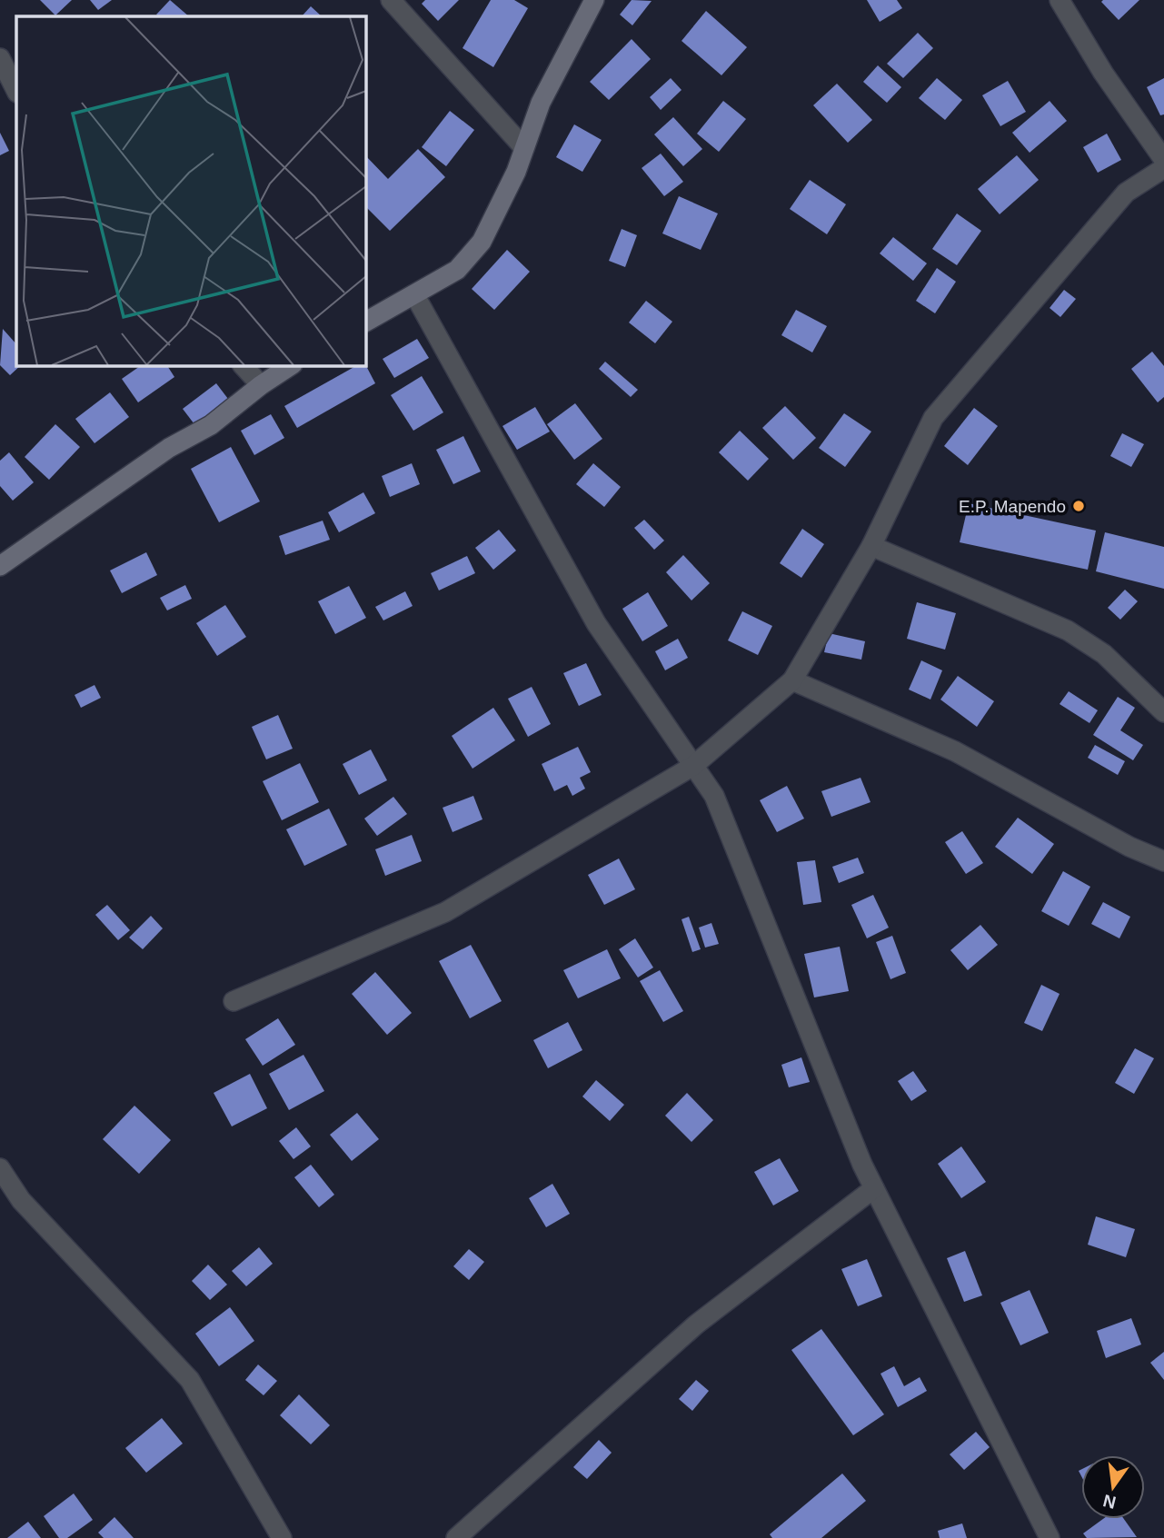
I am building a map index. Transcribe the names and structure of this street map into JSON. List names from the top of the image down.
{
  "places": ["E.P. Mapendo"],
  "north": "bottom"
}
